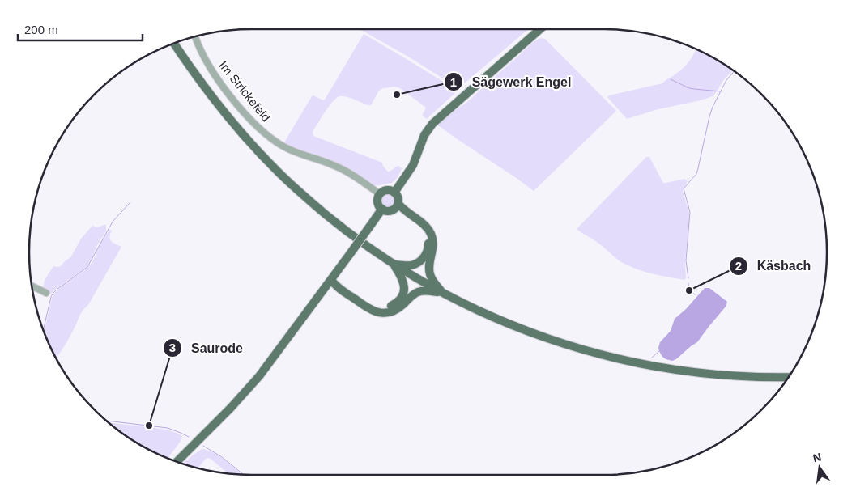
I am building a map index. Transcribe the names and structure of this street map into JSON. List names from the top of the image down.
{
  "streets": {
    "street": ["Im Strickefeld"]
  },
  "places": ["Sägewerk Engel", "Käsbach", "Saurode"],
  "scale_bar": "200 m",
  "north": "top"
}
